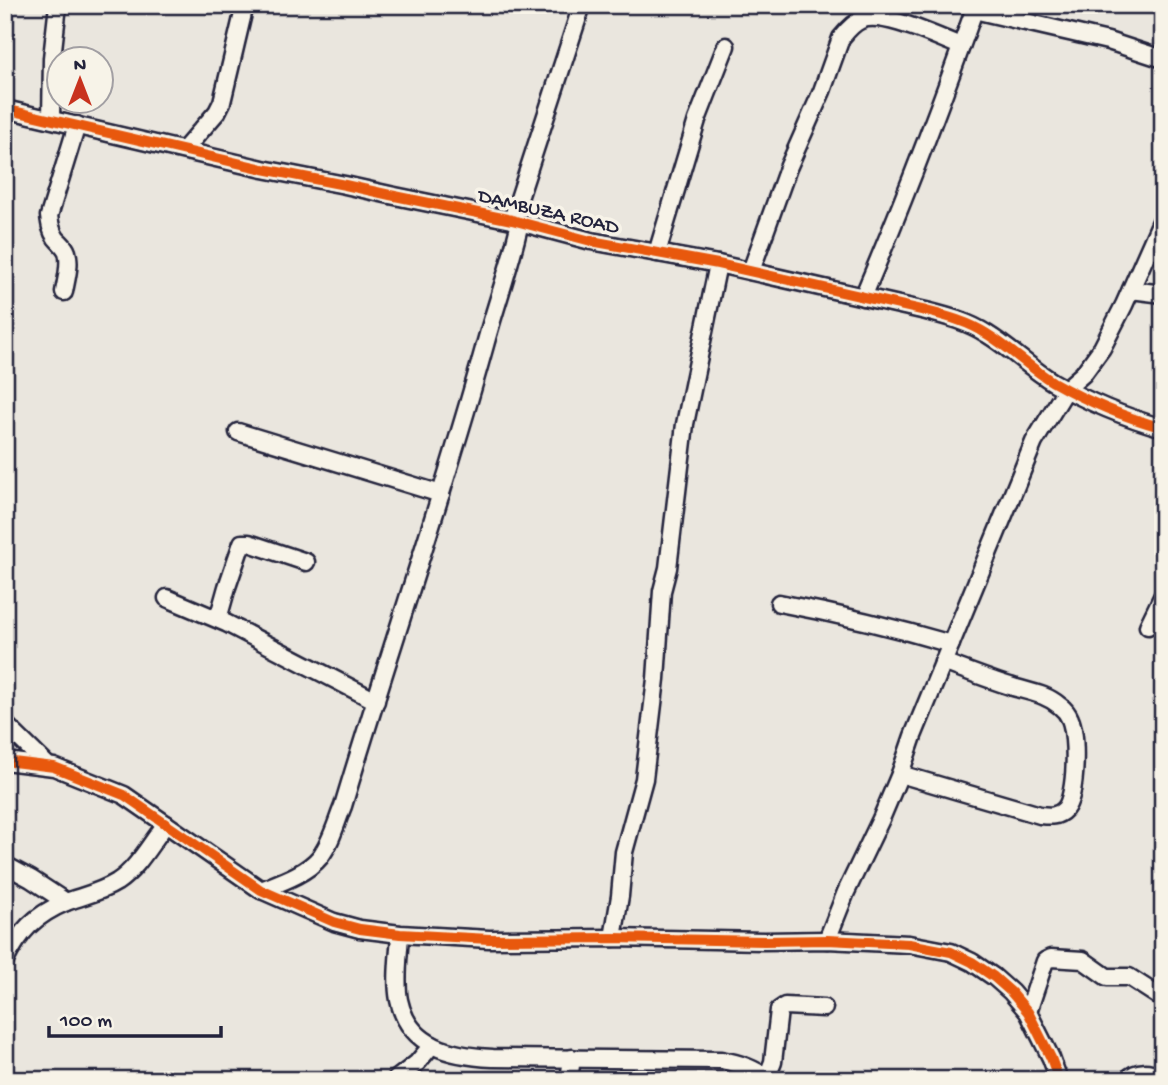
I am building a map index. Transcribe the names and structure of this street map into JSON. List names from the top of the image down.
{
  "streets": {
    "street": ["DAMBUZA ROAD"]
  },
  "scale_bar": "100 m",
  "north": "top"
}
